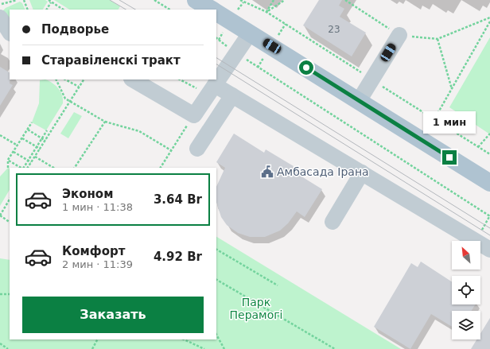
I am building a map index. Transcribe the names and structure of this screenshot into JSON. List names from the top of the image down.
{
  "parks": ["Парк Перамогі"],
  "places": {
    "public building": ["Амбасада Ірана"]
  },
  "house_numbers": ["23"],
  "north": "top left",
  "page": {
    "banner": ["Подворье", "Старавіленскі тракт"],
    "bubble": "1 мин",
    "list": [
      {
        "name": "Эконом",
        "note": "1 мин · 11:38",
        "value": "3.64 Br"
      },
      {
        "name": "Комфорт",
        "note": "2 мин · 11:39",
        "value": "4.92 Br"
      }
    ],
    "buttons": "Заказать"
  }
}
